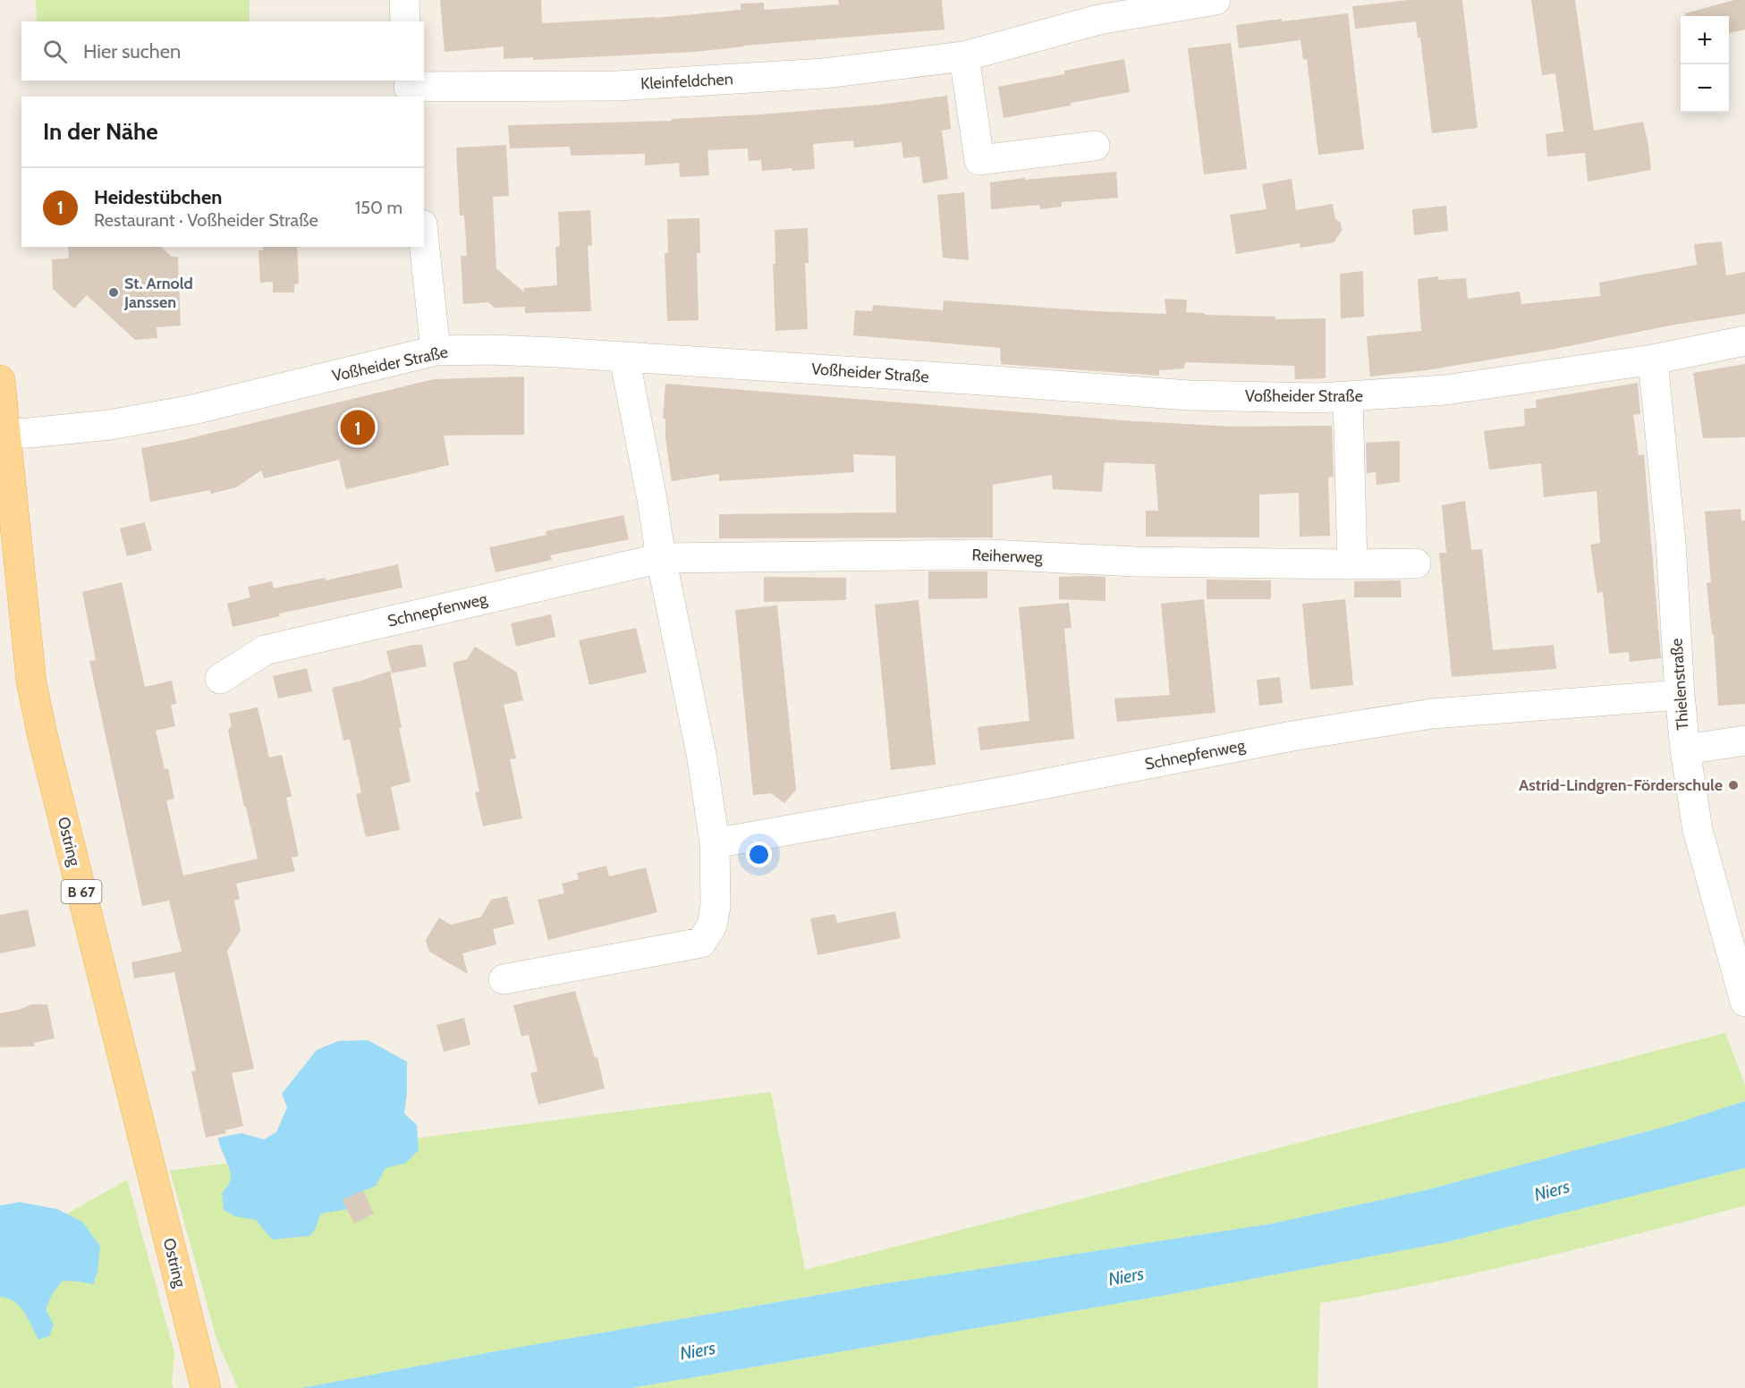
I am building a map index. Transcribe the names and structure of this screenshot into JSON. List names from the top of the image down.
{
  "streets": {
    "main road": ["Ostring", "B 67"],
    "street": [
      "Kleinfeldchen",
      "Voßheider Straße",
      "Reiherweg",
      "Schnepfenweg",
      "Thielenstraße"
    ]
  },
  "crossings": [
    ["Voßheider Straße", "Thielenstraße"],
    ["Voßheider Straße", "Ostring"],
    ["Reiherweg", "Schnepfenweg"],
    ["Schnepfenweg", "Thielenstraße"]
  ],
  "water": ["Niers"],
  "places": ["St. Arnold Janssen", "Astrid-Lindgren-Förderschule"],
  "page": {
    "map_buttons": ["+", "−"],
    "search": "Hier suchen",
    "heading": "In der Nähe",
    "list": [
      {
        "mark": "1",
        "name": "Heidestübchen",
        "note": "Restaurant · Voßheider Straße",
        "value": "150 m"
      }
    ],
    "pins": "1"
  }
}
